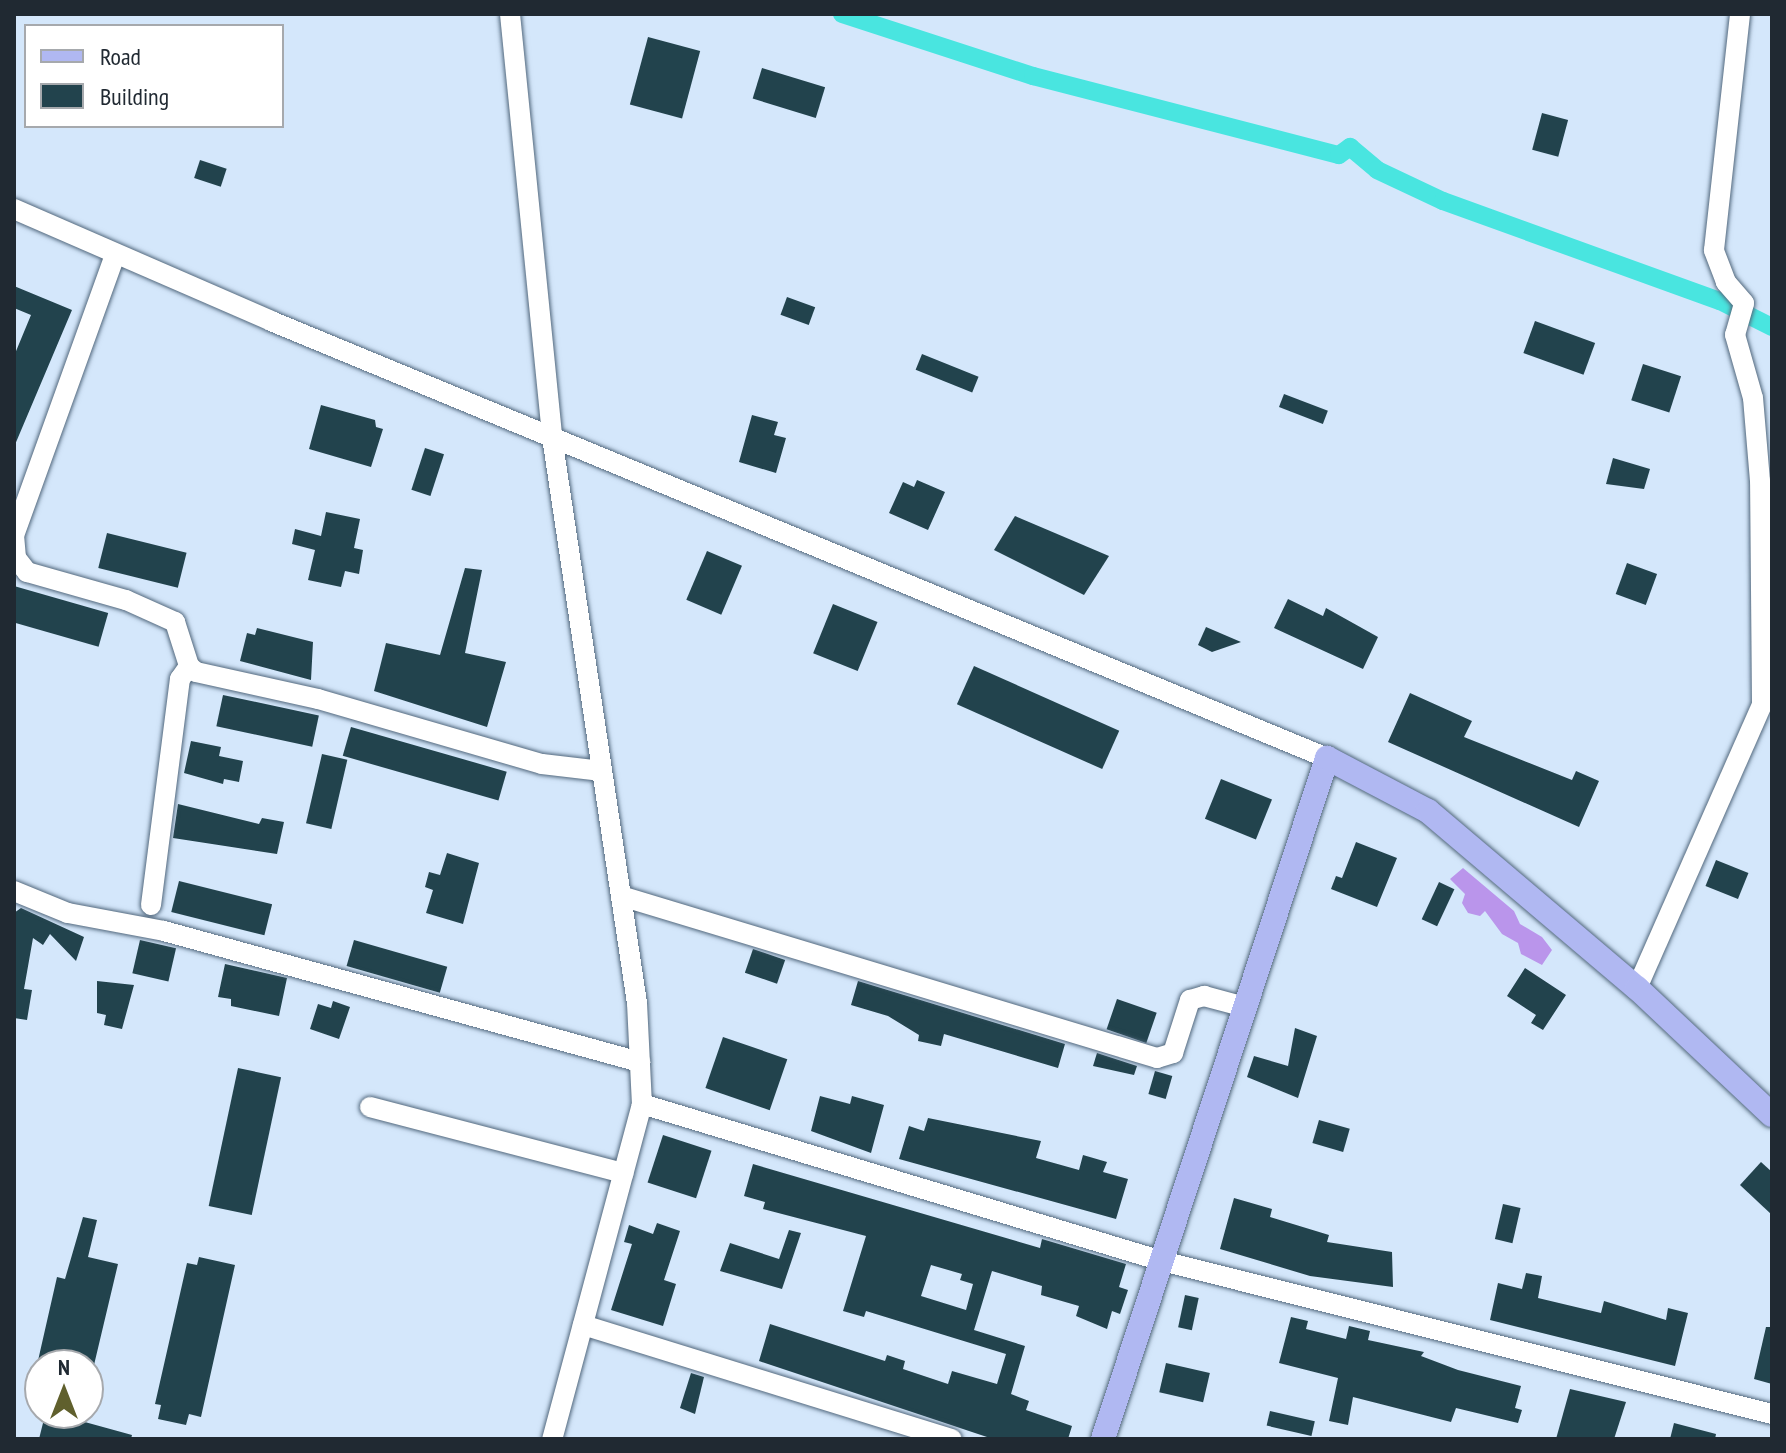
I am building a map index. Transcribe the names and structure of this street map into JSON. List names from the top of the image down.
{
  "legend": ["Road", "Building"],
  "north": "top"
}
